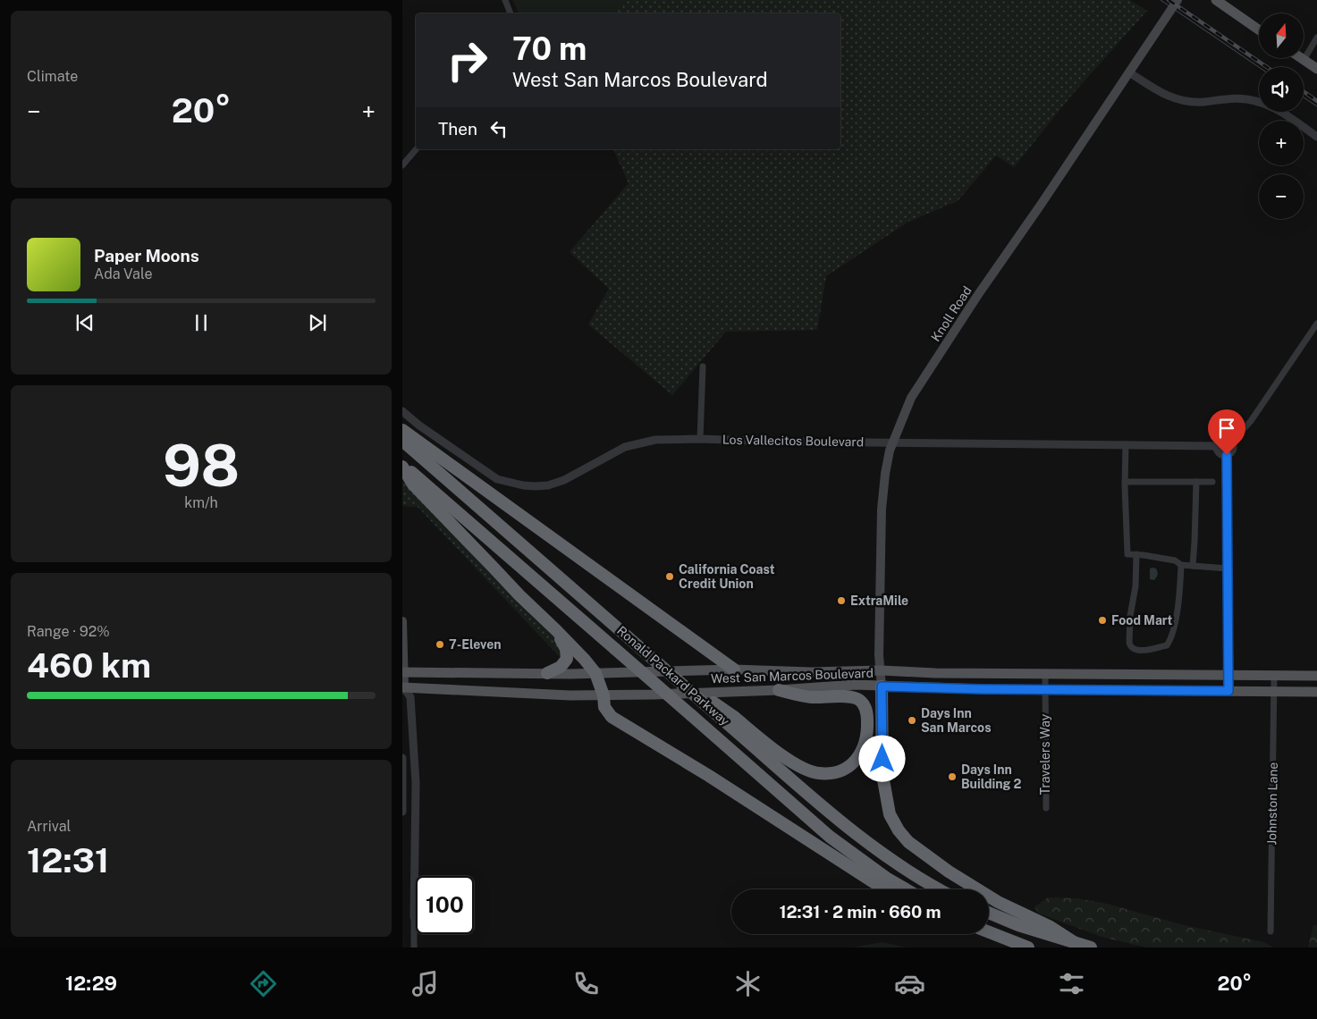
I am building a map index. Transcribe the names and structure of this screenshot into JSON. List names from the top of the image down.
{
  "streets": {
    "highway": ["Ronald Packard Parkway"],
    "main road": ["Knoll Road", "West San Marcos Boulevard"],
    "street": ["Los Vallecitos Boulevard", "Travelers Way", "Johnston Lane"]
  },
  "crossings": [
    ["Knoll Road", "Los Vallecitos Boulevard"],
    ["Knoll Road", "West San Marcos Boulevard"],
    ["West San Marcos Boulevard", "Travelers Way"],
    ["West San Marcos Boulevard", "Johnston Lane"]
  ],
  "places": [
    "California Coast Credit Union",
    "ExtraMile",
    "Food Mart",
    "7-Eleven",
    "Days Inn San Marcos",
    "Days Inn Building 2"
  ],
  "north": "top",
  "page": {
    "tile": [
      "Climate",
      ["98", "km/h"],
      ["Range · 92%", "460 km"],
      ["Arrival", "12:31"]
    ],
    "map_buttons": ["+", "−"],
    "turn": ["70 m", "West San Marcos Boulevard"],
    "heat": ["−", "20°", "+"],
    "then": "Then",
    "song": ["Paper Moons", "Ada Vale"],
    "limit": "100",
    "trip": "12:31 · 2 min · 660 m",
    "tabs": ["12:29", "20°"]
  }
}
